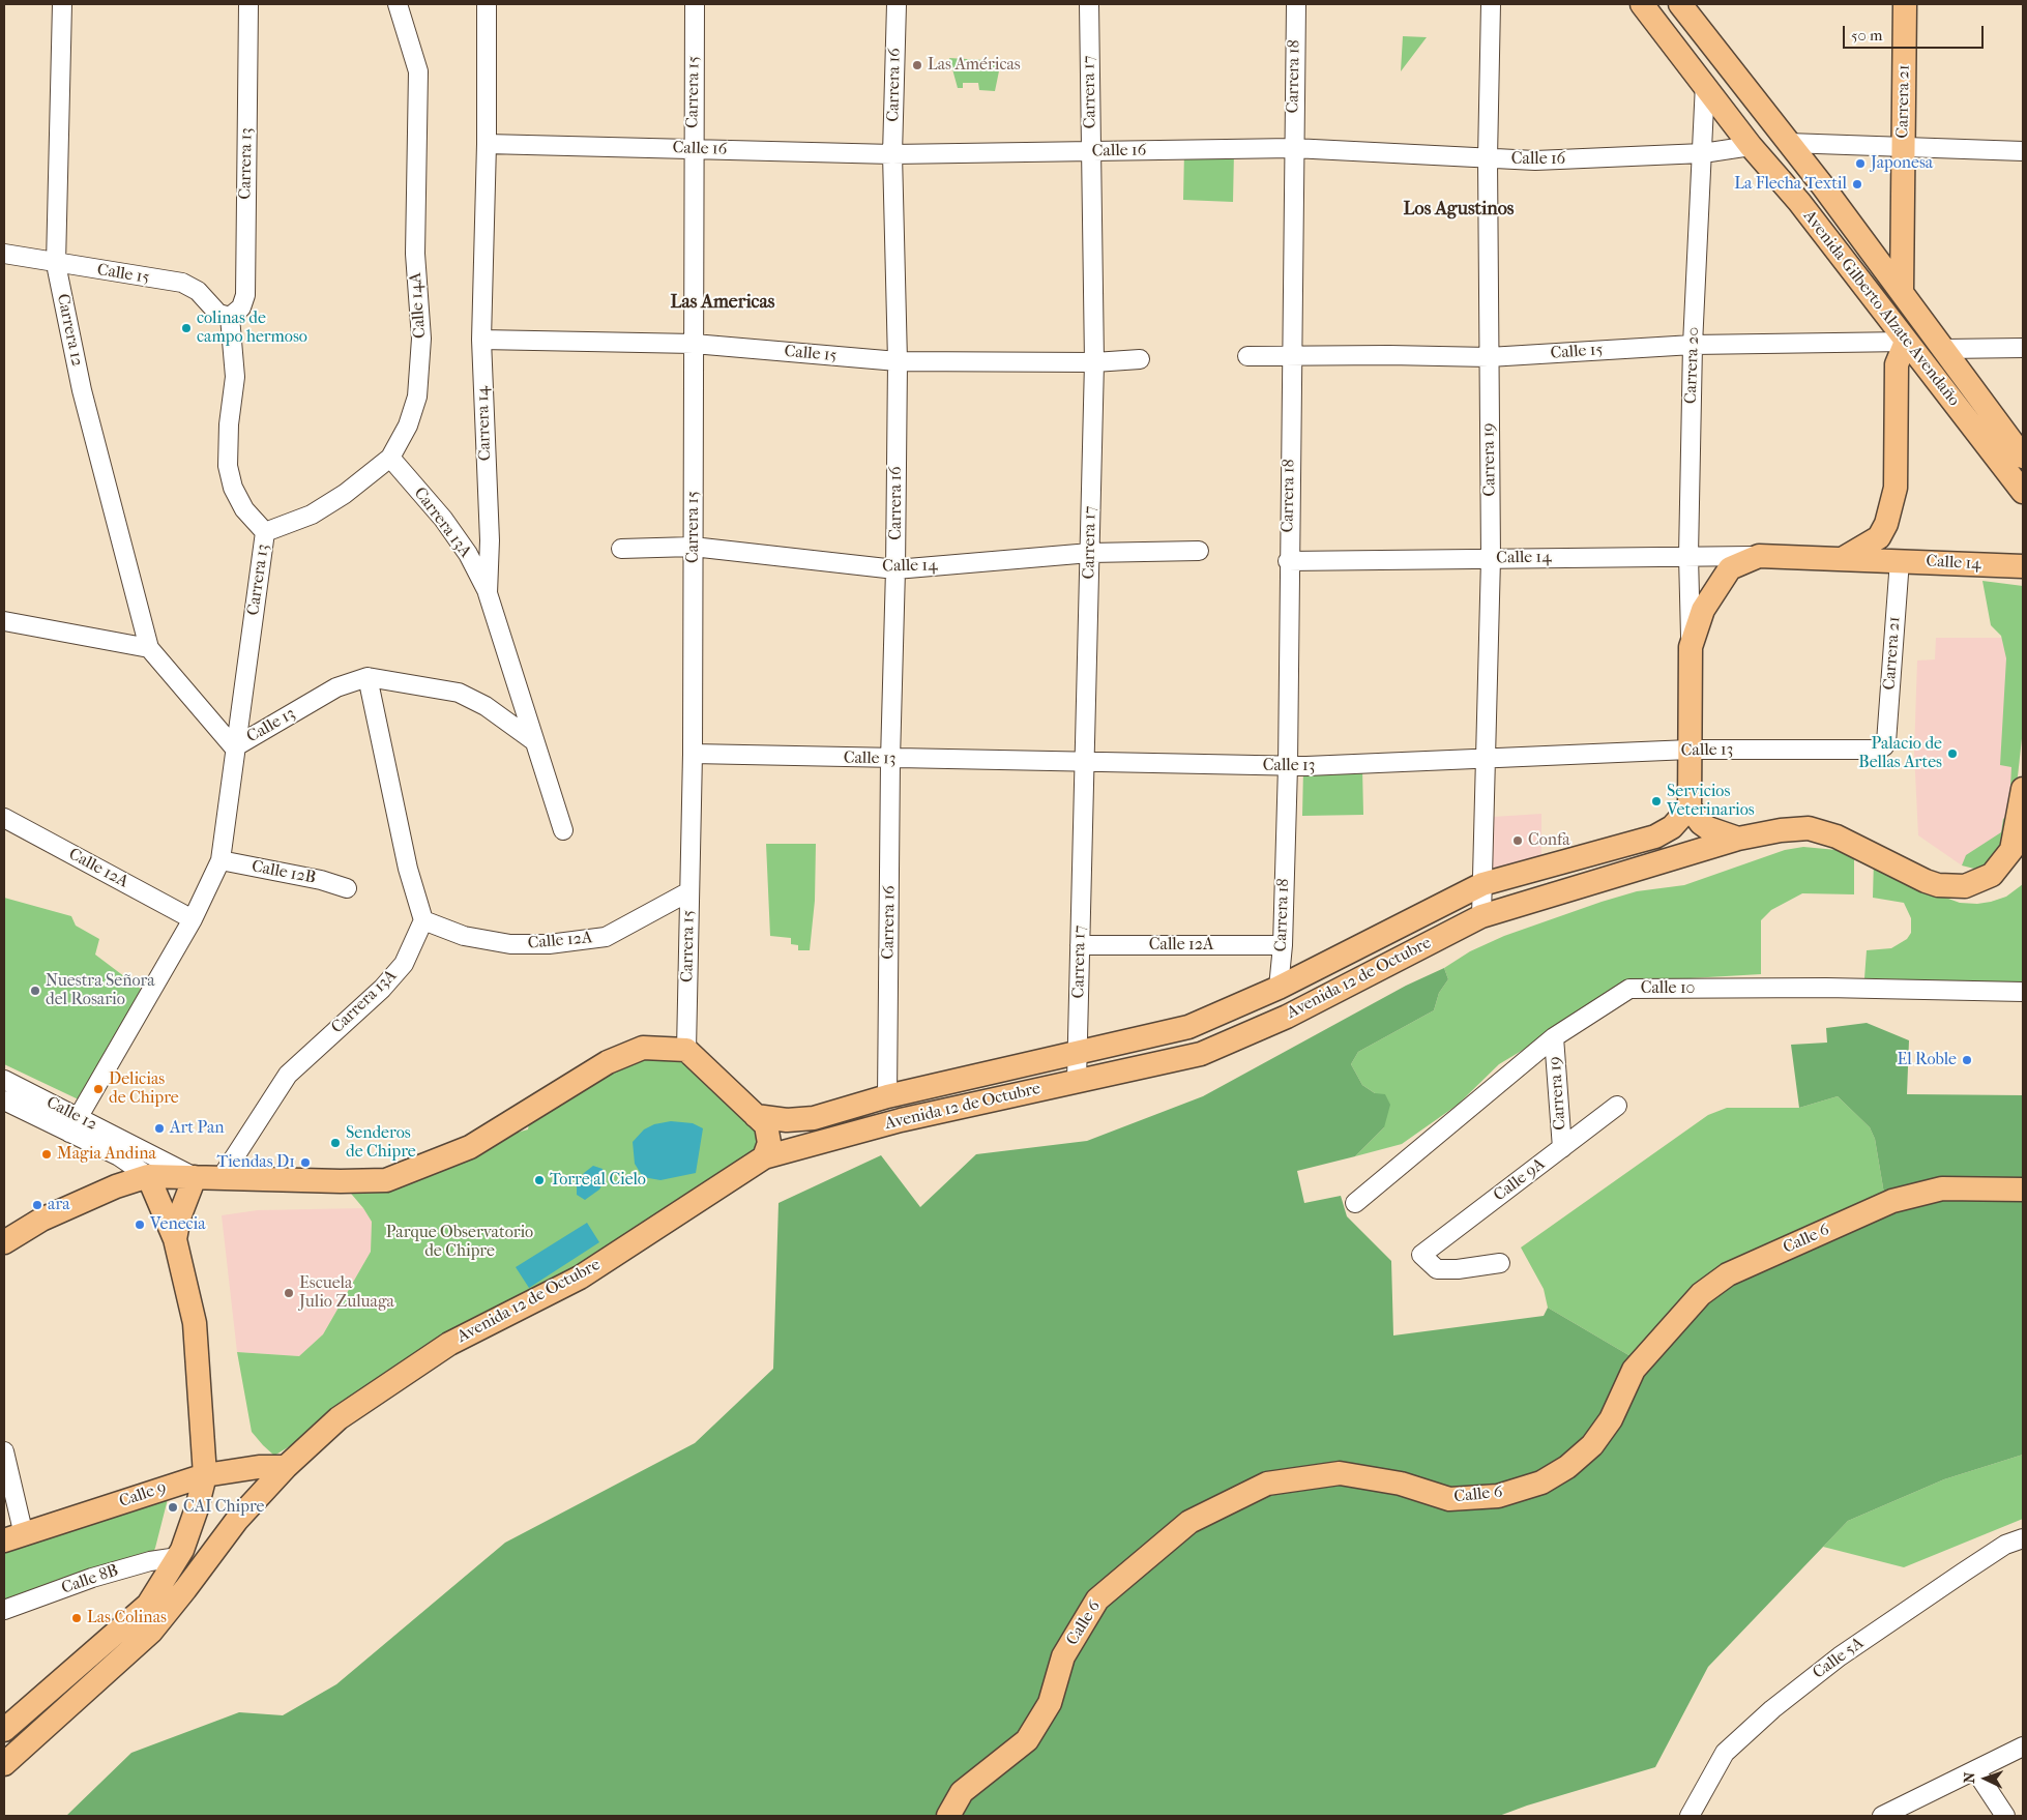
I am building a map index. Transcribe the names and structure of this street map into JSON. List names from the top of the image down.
{
  "streets": {
    "main road": [
      "Carrera 21",
      "Avenida Gilberto Alzate Avendaño",
      "Carrera 20",
      "Calle 14",
      "Avenida 12 de Octubre",
      "Calle 6",
      "Calle 9"
    ],
    "street": [
      "Carrera 18",
      "Carrera 16",
      "Carrera 15",
      "Carrera 17",
      "Calle 16",
      "Carrera 13",
      "Calle 15",
      "Calle 14A",
      "Carrera 12",
      "Carrera 14",
      "Carrera 19",
      "Carrera 13A",
      "Calle 13",
      "Calle 12A",
      "Calle 12B",
      "Calle 10",
      "Calle 12",
      "Calle 9A",
      "Calle 8B",
      "Calle 5A"
    ]
  },
  "crossings": [
    ["Carrera 18", "Calle 16"],
    ["Carrera 18", "Calle 15"],
    ["Carrera 18", "Calle 14"],
    ["Carrera 18", "Calle 13"],
    ["Carrera 18", "Calle 12A"],
    ["Carrera 18", "Avenida 12 de Octubre"],
    ["Carrera 16", "Calle 16"],
    ["Carrera 16", "Calle 15"],
    ["Carrera 16", "Calle 14"],
    ["Carrera 16", "Calle 13"],
    ["Carrera 16", "Avenida 12 de Octubre"],
    ["Carrera 15", "Calle 16"],
    ["Carrera 15", "Calle 15"],
    ["Carrera 15", "Calle 14"],
    ["Carrera 15", "Calle 13"],
    ["Carrera 15", "Calle 12A"],
    ["Carrera 17", "Calle 16"],
    ["Carrera 17", "Calle 15"],
    ["Carrera 17", "Calle 14"],
    ["Carrera 17", "Calle 13"],
    ["Carrera 17", "Calle 12A"],
    ["Carrera 17", "Avenida 12 de Octubre"],
    ["Carrera 21", "Avenida Gilberto Alzate Avendaño"],
    ["Carrera 21", "Calle 14"],
    ["Carrera 21", "Calle 13"],
    ["Calle 16", "Avenida Gilberto Alzate Avendaño"],
    ["Calle 16", "Carrera 20"],
    ["Calle 16", "Carrera 14"],
    ["Calle 16", "Carrera 19"],
    ["Carrera 13", "Calle 15"],
    ["Carrera 13", "Calle 14A"],
    ["Carrera 13", "Calle 13"],
    ["Carrera 13", "Calle 12A"],
    ["Carrera 13", "Calle 12B"],
    ["Carrera 13", "Calle 12"],
    ["Calle 15", "Avenida Gilberto Alzate Avendaño"],
    ["Calle 15", "Carrera 12"],
    ["Calle 15", "Carrera 20"],
    ["Calle 15", "Carrera 14"],
    ["Calle 15", "Carrera 19"],
    ["Calle 14A", "Carrera 13A"],
    ["Avenida Gilberto Alzate Avendaño", "Carrera 20"],
    ["Carrera 12", "Calle 13"],
    ["Carrera 20", "Calle 14"],
    ["Carrera 20", "Calle 13"],
    ["Carrera 20", "Avenida 12 de Octubre"],
    ["Carrera 14", "Carrera 13A"],
    ["Carrera 14", "Calle 13"],
    ["Carrera 19", "Calle 14"],
    ["Carrera 19", "Calle 13"],
    ["Carrera 19", "Avenida 12 de Octubre"],
    ["Carrera 19", "Calle 10"],
    ["Carrera 19", "Calle 9A"],
    ["Carrera 13A", "Calle 12A"],
    ["Avenida 12 de Octubre", "Calle 9"]
  ],
  "districts": ["Los Agustinos", "Las Americas"],
  "parks": ["Parque Observatorio de Chipre"],
  "places": [
    "Las Américas",
    "Japonesa",
    "La Flecha Textil",
    "colinas de campo hermoso",
    "Palacio de Bellas Artes",
    "Servicios Veterinarios",
    "Confa",
    "Nuestra Señora del Rosario",
    "El Roble",
    "Delicias de Chipre",
    "Art Pan",
    "Senderos de Chipre",
    "Magia Andina",
    "Tiendas D1",
    "Torre al Cielo",
    "ara",
    "Venecia",
    "Escuela Julio Zuluaga",
    "CAI Chipre",
    "Las Colinas"
  ],
  "scale_bar": "50 m",
  "north": "left"
}
